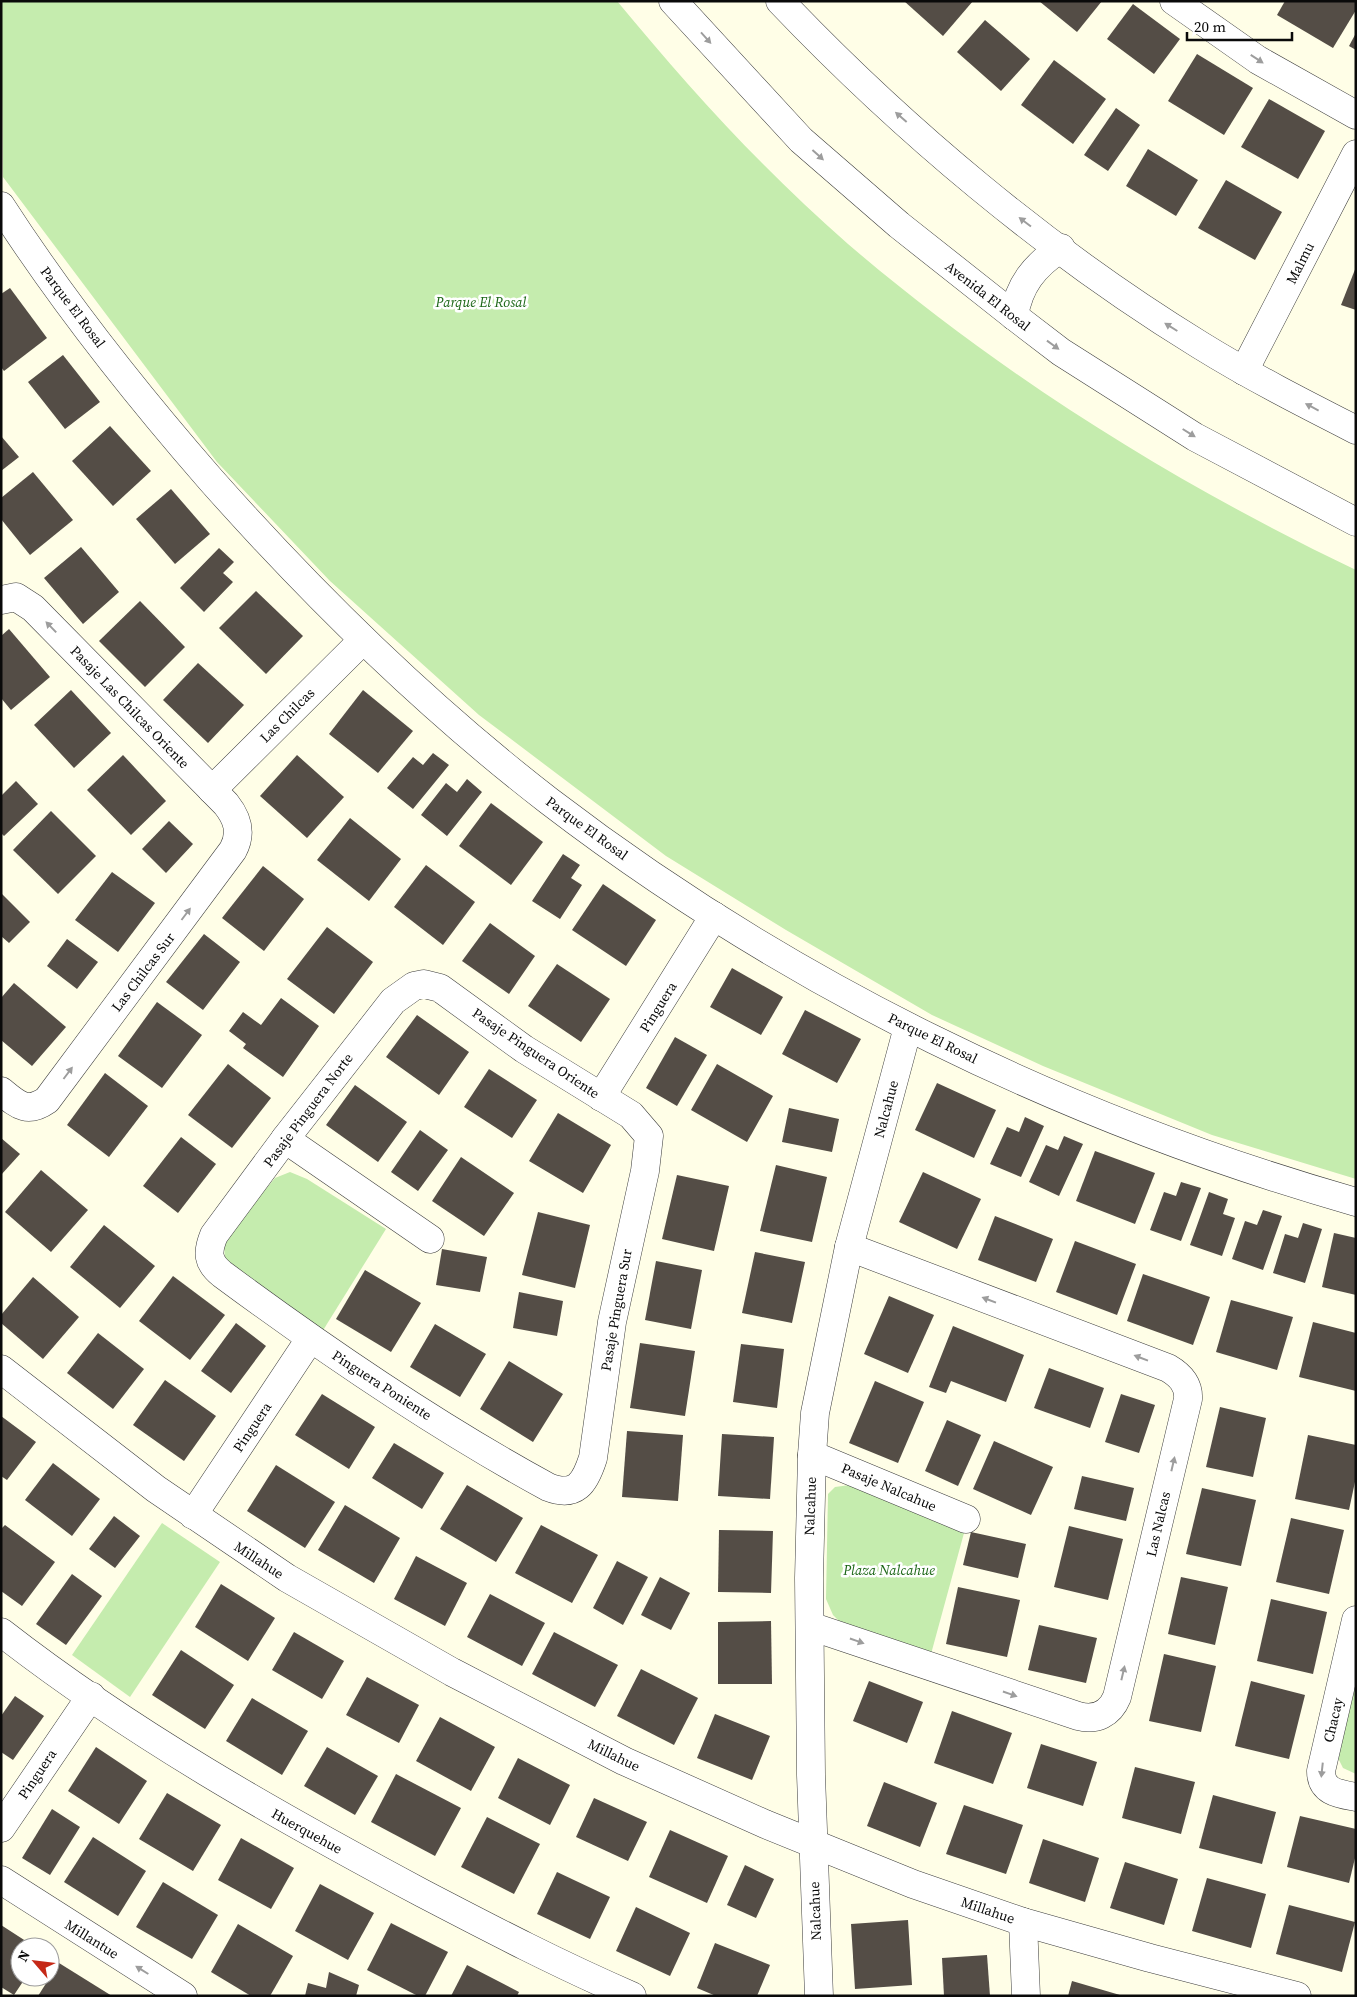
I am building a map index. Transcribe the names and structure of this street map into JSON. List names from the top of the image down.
{
  "streets": {
    "street": [
      "Malmu",
      "Avenida El Rosal",
      "Parque El Rosal",
      "Pasaje Las Chilcas Oriente",
      "Las Chilcas",
      "Las Chilcas Sur",
      "Pinguera",
      "Pasaje Pinguera Oriente",
      "Nalcahue",
      "Pasaje Pinguera Norte",
      "Pasaje Pinguera Sur",
      "Pinguera Poniente",
      "Pasaje Nalcahue",
      "Las Nalcas",
      "Millahue",
      "Chacay",
      "Huerquehue",
      "Millantue"
    ]
  },
  "crossings": [
    ["Parque El Rosal", "Las Chilcas"],
    ["Parque El Rosal", "Pinguera"],
    ["Parque El Rosal", "Nalcahue"],
    ["Pasaje Las Chilcas Oriente", "Las Chilcas"],
    ["Pasaje Las Chilcas Oriente", "Las Chilcas Sur"],
    ["Pinguera", "Pasaje Pinguera Oriente"],
    ["Pinguera", "Pinguera Poniente"],
    ["Pinguera", "Millahue"],
    ["Pinguera", "Huerquehue"],
    ["Pasaje Pinguera Oriente", "Pasaje Pinguera Norte"],
    ["Pasaje Pinguera Oriente", "Pasaje Pinguera Sur"],
    ["Nalcahue", "Pasaje Nalcahue"],
    ["Nalcahue", "Las Nalcas"],
    ["Nalcahue", "Millahue"],
    ["Pasaje Pinguera Norte", "Pinguera Poniente"],
    ["Pasaje Pinguera Sur", "Pinguera Poniente"]
  ],
  "one_way": [
    "Pasaje Las Chilcas Oriente",
    "Las Chilcas Sur",
    "Chacay",
    "Millantue"
  ],
  "parks": ["Parque El Rosal", "Plaza Nalcahue"],
  "scale_bar": "20 m",
  "north": "top left"
}
